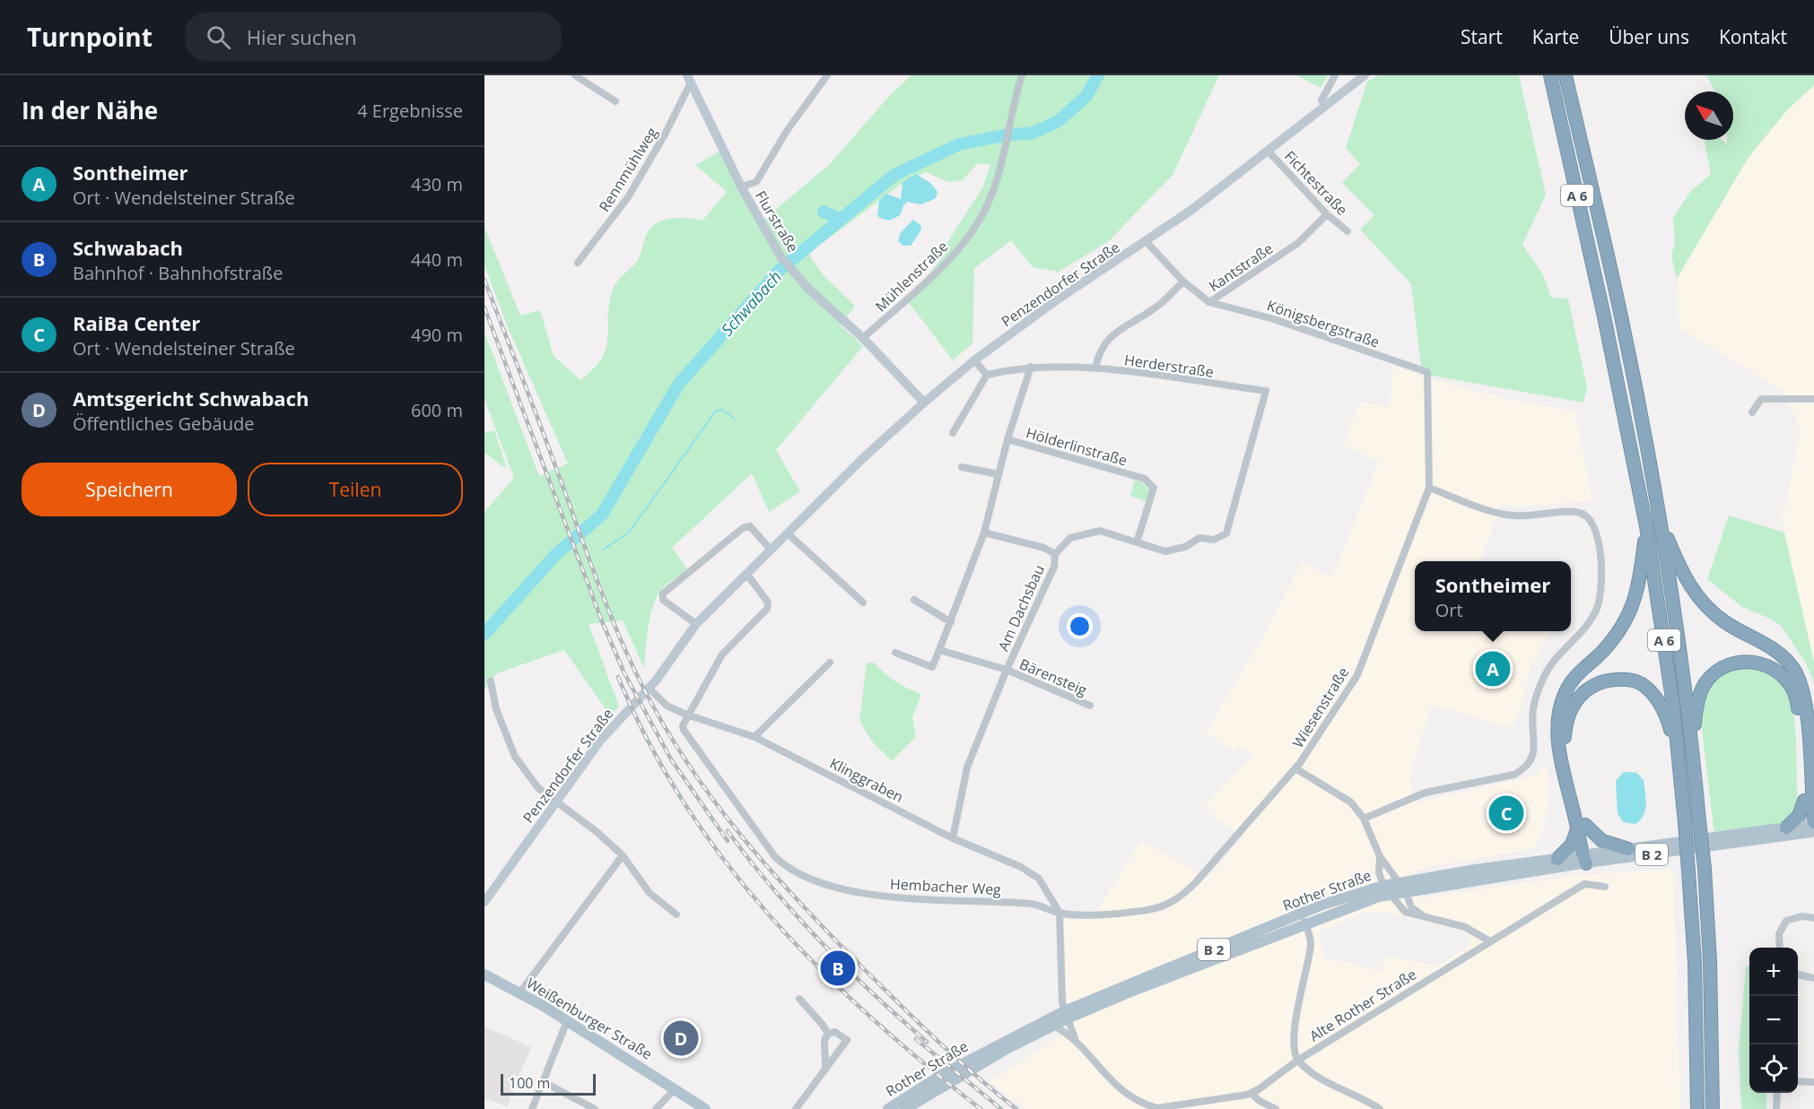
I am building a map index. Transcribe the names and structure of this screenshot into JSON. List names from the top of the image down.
{
  "streets": {
    "highway": ["A 6"],
    "main road": [
      "Flurstraße",
      "Penzendorfer Straße",
      "B 2",
      "Rother Straße",
      "Weißenburger Straße"
    ],
    "street": [
      "Rennmühlweg",
      "Fichtestraße",
      "Kantstraße",
      "Mühlenstraße",
      "Königsbergstraße",
      "Herderstraße",
      "Hölderlinstraße",
      "Am Dachsbau",
      "Bärensteig",
      "Wiesenstraße",
      "Klinggraben",
      "Hembacher Weg",
      "Alte Rother Straße"
    ]
  },
  "crossings": [
    ["Rennmühlweg", "Flurstraße"],
    ["Fichtestraße", "Kantstraße"],
    ["Fichtestraße", "Penzendorfer Straße"],
    ["Flurstraße", "Mühlenstraße"],
    ["Flurstraße", "Penzendorfer Straße"],
    ["Kantstraße", "Penzendorfer Straße"],
    ["Kantstraße", "Königsbergstraße"],
    ["Penzendorfer Straße", "Klinggraben"],
    ["Königsbergstraße", "Wiesenstraße"],
    ["Herderstraße", "Hölderlinstraße"],
    ["Am Dachsbau", "Bärensteig"],
    ["Am Dachsbau", "Klinggraben"],
    ["Wiesenstraße", "Klinggraben"],
    ["Wiesenstraße", "Hembacher Weg"],
    ["Klinggraben", "Hembacher Weg"],
    ["Rother Straße", "Alte Rother Straße"]
  ],
  "water": ["Schwabach"],
  "scale_bar": "100 m",
  "north": "top left",
  "page": {
    "header": "Turnpoint",
    "search": "Hier suchen",
    "nav": [
      "Start",
      "Karte",
      "Über uns",
      "Kontakt"
    ],
    "heading": ["In der Nähe", "4 Ergebnisse"],
    "list": [
      {
        "mark": "A",
        "name": "Sontheimer",
        "note": "Ort · Wendelsteiner Straße",
        "value": "430 m"
      },
      {
        "mark": "B",
        "name": "Schwabach",
        "note": "Bahnhof · Bahnhofstraße",
        "value": "440 m"
      },
      {
        "mark": "C",
        "name": "RaiBa Center",
        "note": "Ort · Wendelsteiner Straße",
        "value": "490 m"
      },
      {
        "mark": "D",
        "name": "Amtsgericht Schwabach",
        "note": "Öffentliches Gebäude",
        "value": "600 m"
      }
    ],
    "buttons": ["Speichern", "Teilen"],
    "popup": ["Sontheimer", "Ort"],
    "pins": [
      "A",
      "C",
      "B",
      "D"
    ],
    "map_buttons": ["+", "−"],
    "scale": "100 m"
  }
}
